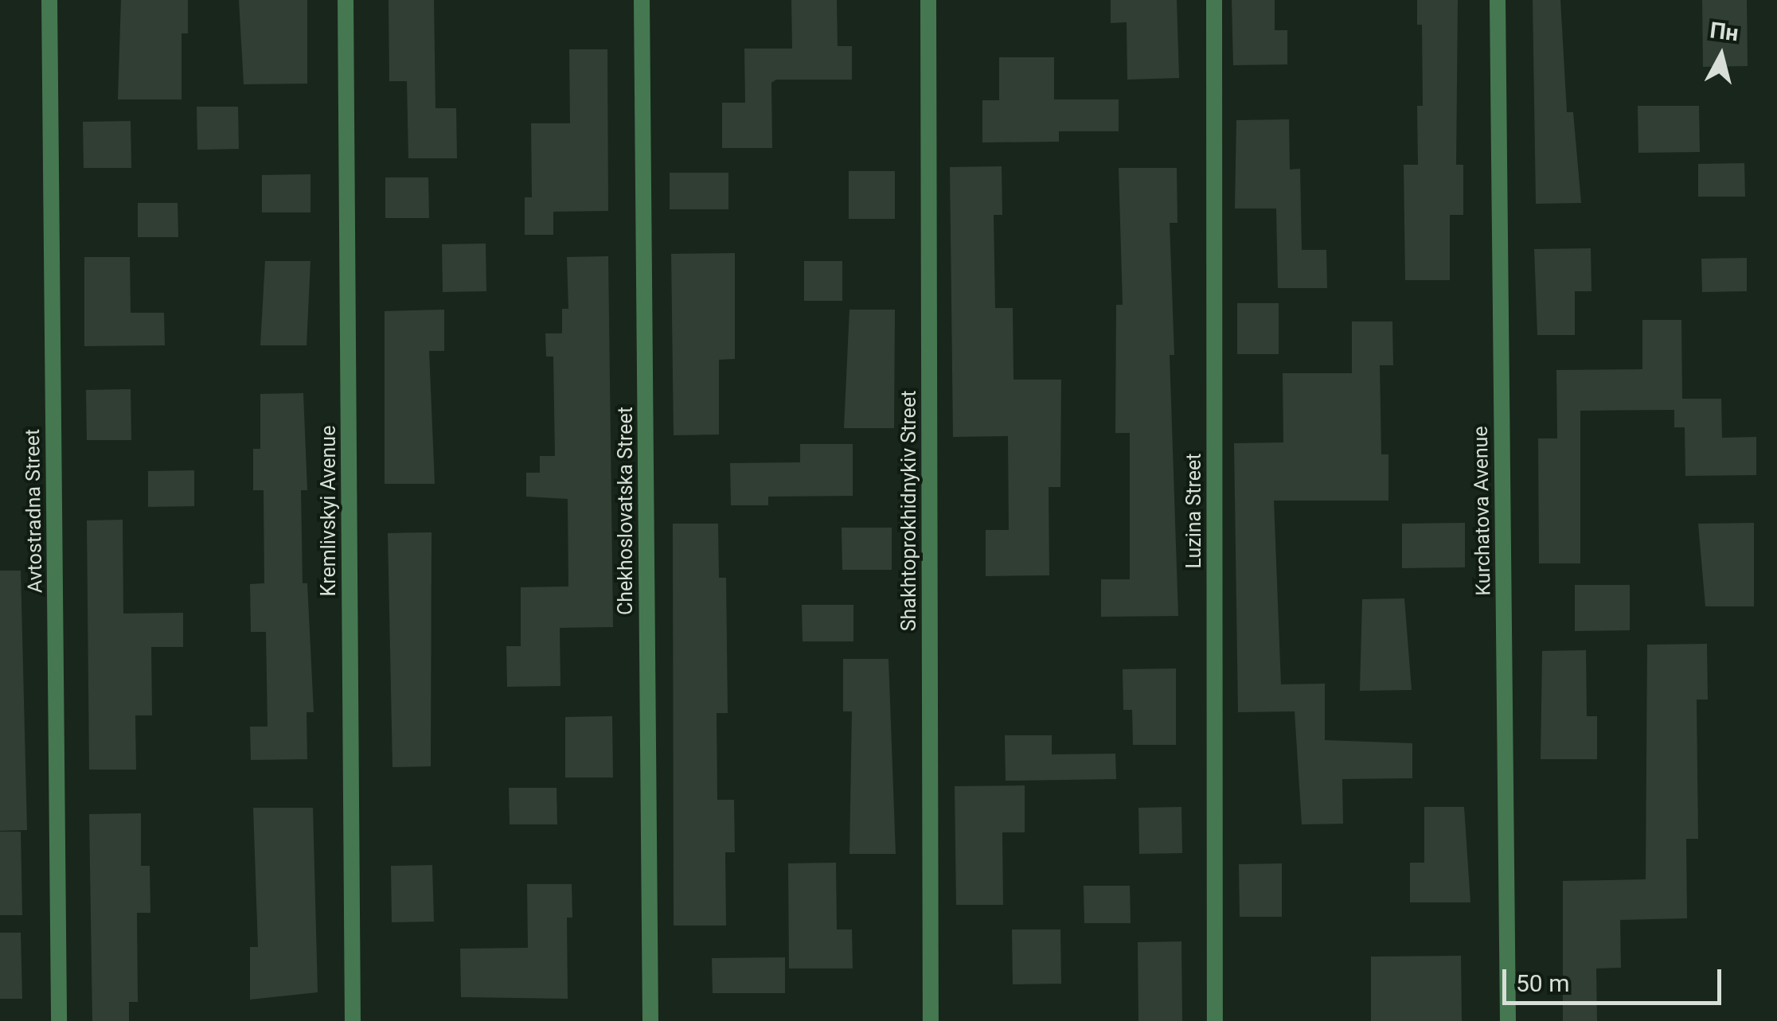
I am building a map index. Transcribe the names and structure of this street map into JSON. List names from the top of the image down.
{
  "streets": {
    "street": [
      "Avtostradna Street",
      "Kremlivskyi Avenue",
      "Chekhoslovatska Street",
      "Shakhtoprokhidnykiv Street",
      "Luzina Street",
      "Kurchatova Avenue"
    ]
  },
  "scale_bar": "50 m",
  "north": "top"
}
